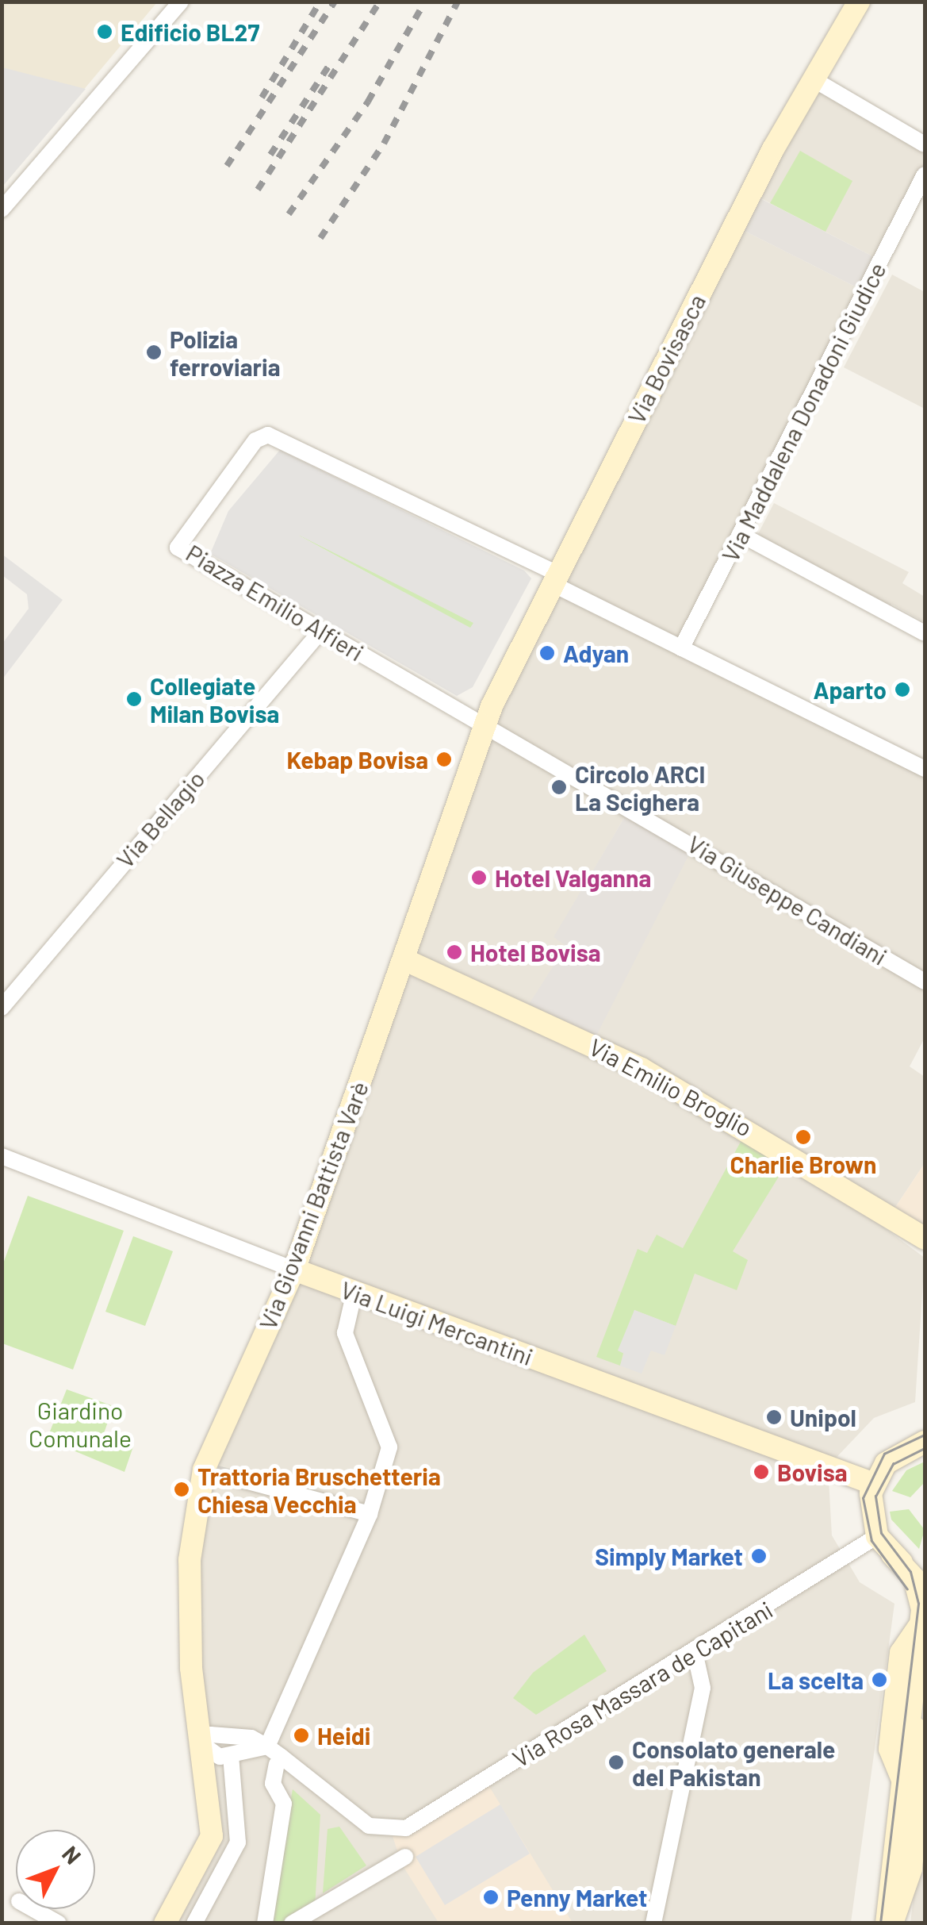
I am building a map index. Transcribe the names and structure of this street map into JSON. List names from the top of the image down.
{
  "streets": {
    "street": [
      "Via Bovisasca",
      "Via Maddalena Donadoni Giudice",
      "Piazza Emilio Alfieri",
      "Via Bellagio",
      "Via Giuseppe Candiani",
      "Via Emilio Broglio",
      "Via Giovanni Battista Varè",
      "Via Luigi Mercantini",
      "Via Rosa Massara de Capitani"
    ]
  },
  "crossings": [
    ["Via Bovisasca", "Piazza Emilio Alfieri"],
    ["Via Bovisasca", "Via Giuseppe Candiani"],
    ["Via Bovisasca", "Via Giovanni Battista Varè"],
    ["Piazza Emilio Alfieri", "Via Bellagio"],
    ["Piazza Emilio Alfieri", "Via Giuseppe Candiani"],
    ["Piazza Emilio Alfieri", "Via Giovanni Battista Varè"],
    ["Via Giuseppe Candiani", "Via Giovanni Battista Varè"],
    ["Via Emilio Broglio", "Via Giovanni Battista Varè"],
    ["Via Giovanni Battista Varè", "Via Luigi Mercantini"]
  ],
  "parks": ["Giardino Comunale"],
  "places": [
    "Edificio BL27",
    "Polizia ferroviaria",
    "Adyan",
    "Aparto",
    "Collegiate Milan Bovisa",
    "Kebap Bovisa",
    "Circolo ARCI La Scighera",
    "Hotel Valganna",
    "Hotel Bovisa",
    "Charlie Brown",
    "Unipol",
    "Bovisa",
    "Trattoria Bruschetteria Chiesa Vecchia",
    "Simply Market",
    "La scelta",
    "Heidi",
    "Consolato generale del Pakistan",
    "Penny Market"
  ],
  "north": "top right"
}
